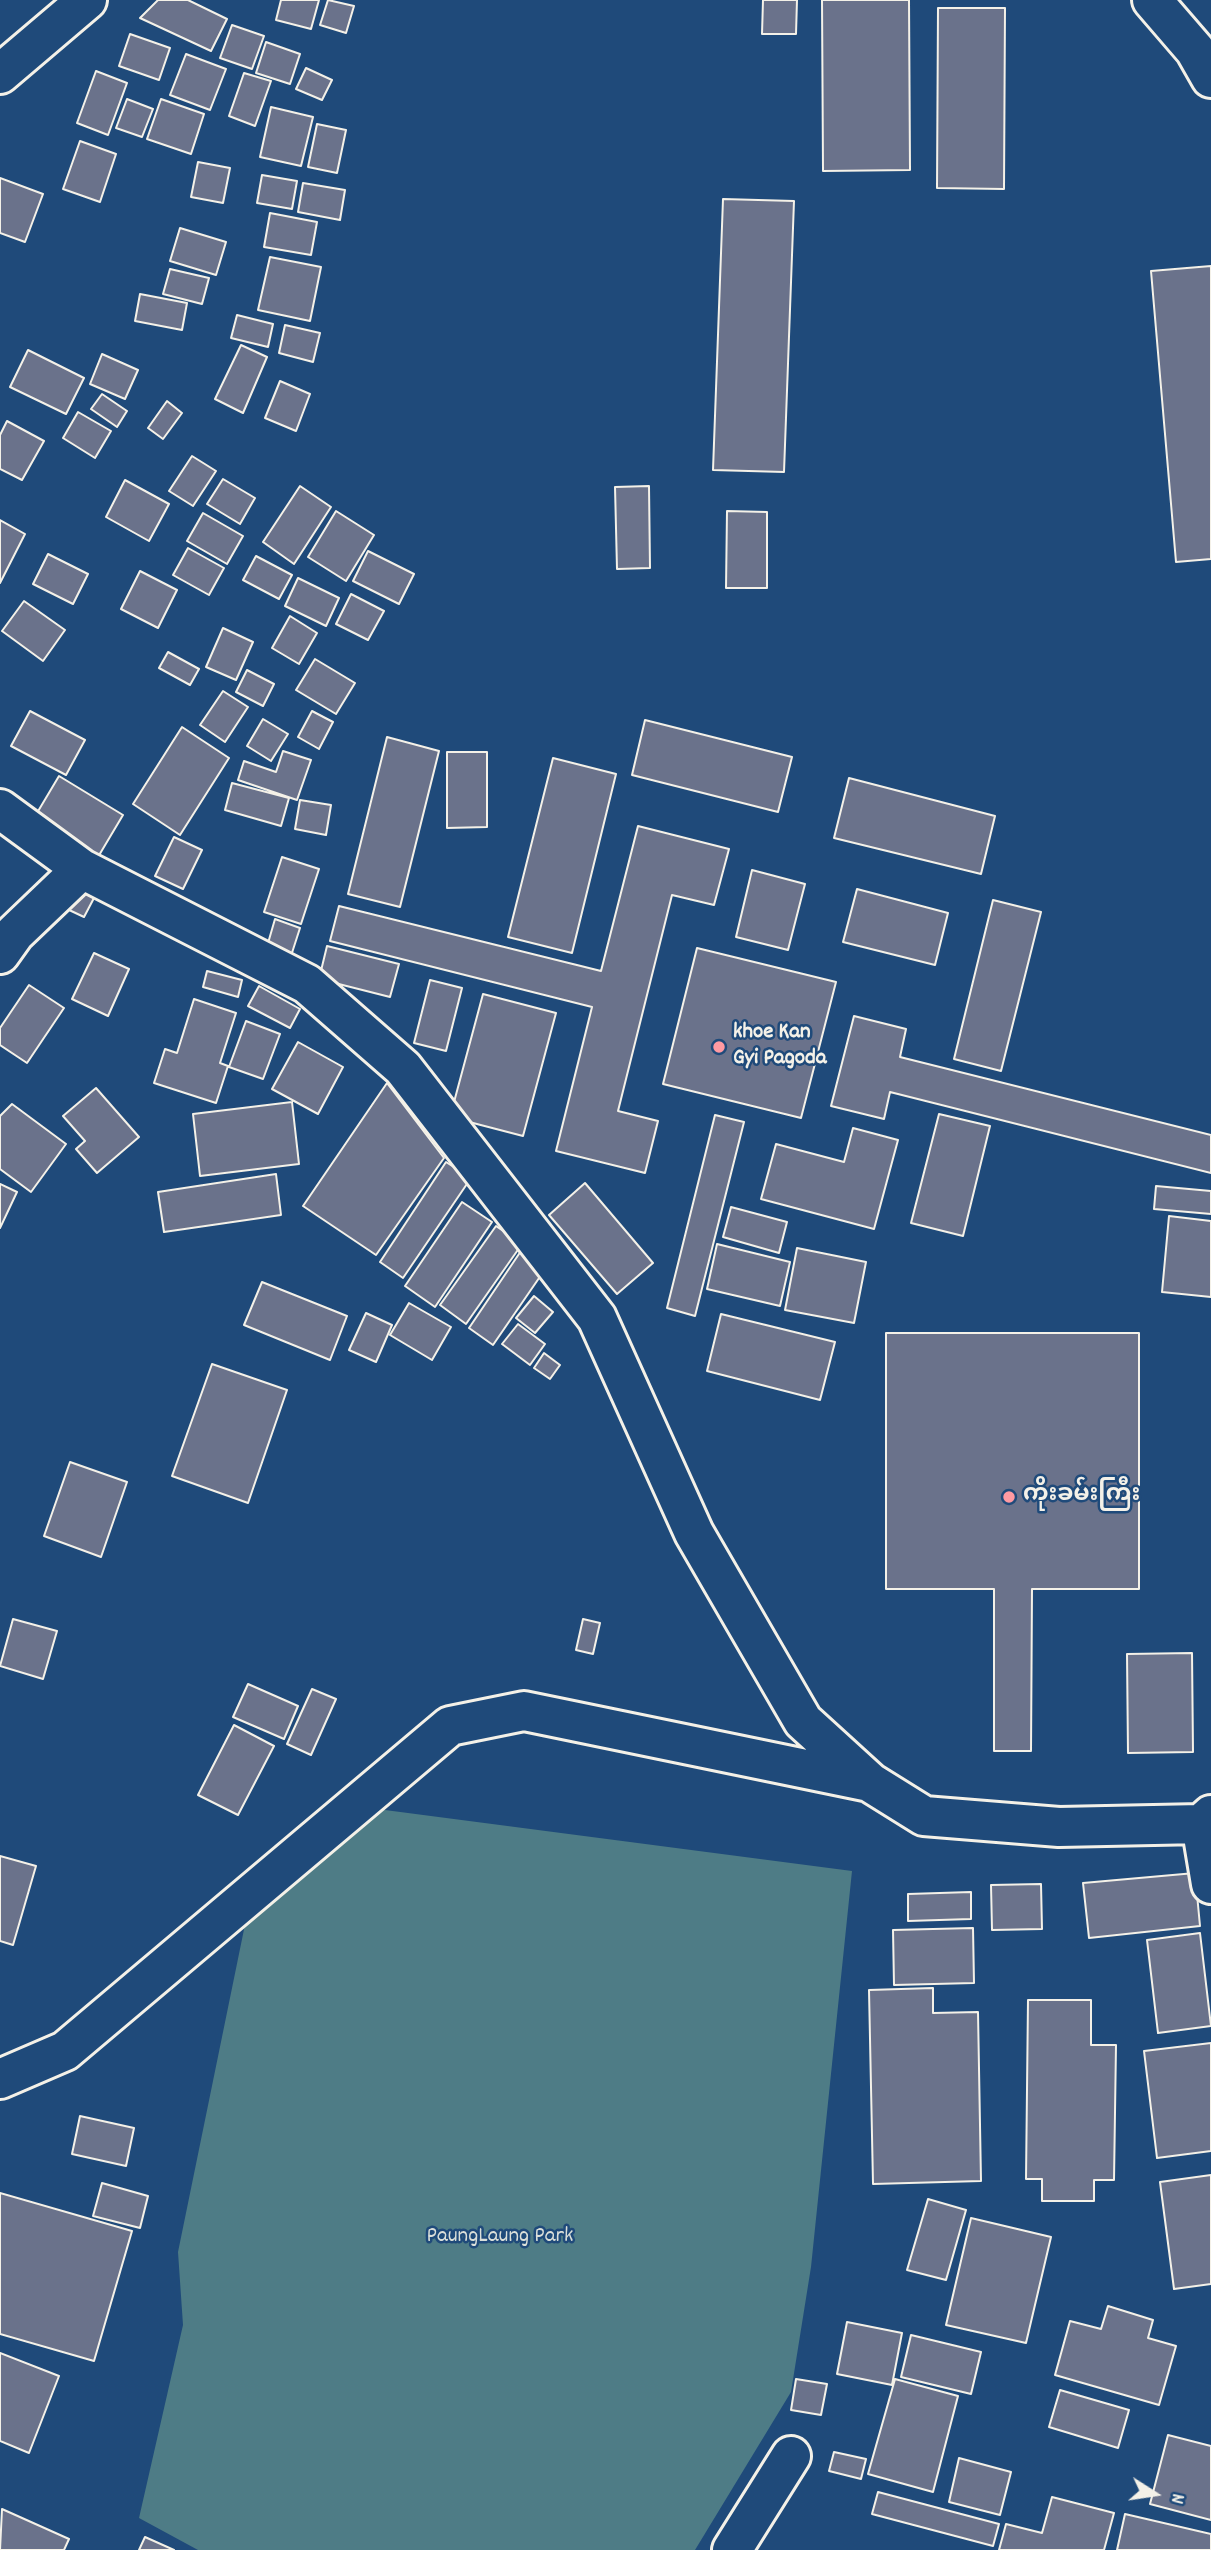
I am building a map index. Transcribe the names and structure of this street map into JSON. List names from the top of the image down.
{
  "parks": ["PaungLaung Park"],
  "places": ["khoe Kan Gyi Pagoda", "ကိုးခမ်းကြီး"],
  "north": "right"
}
